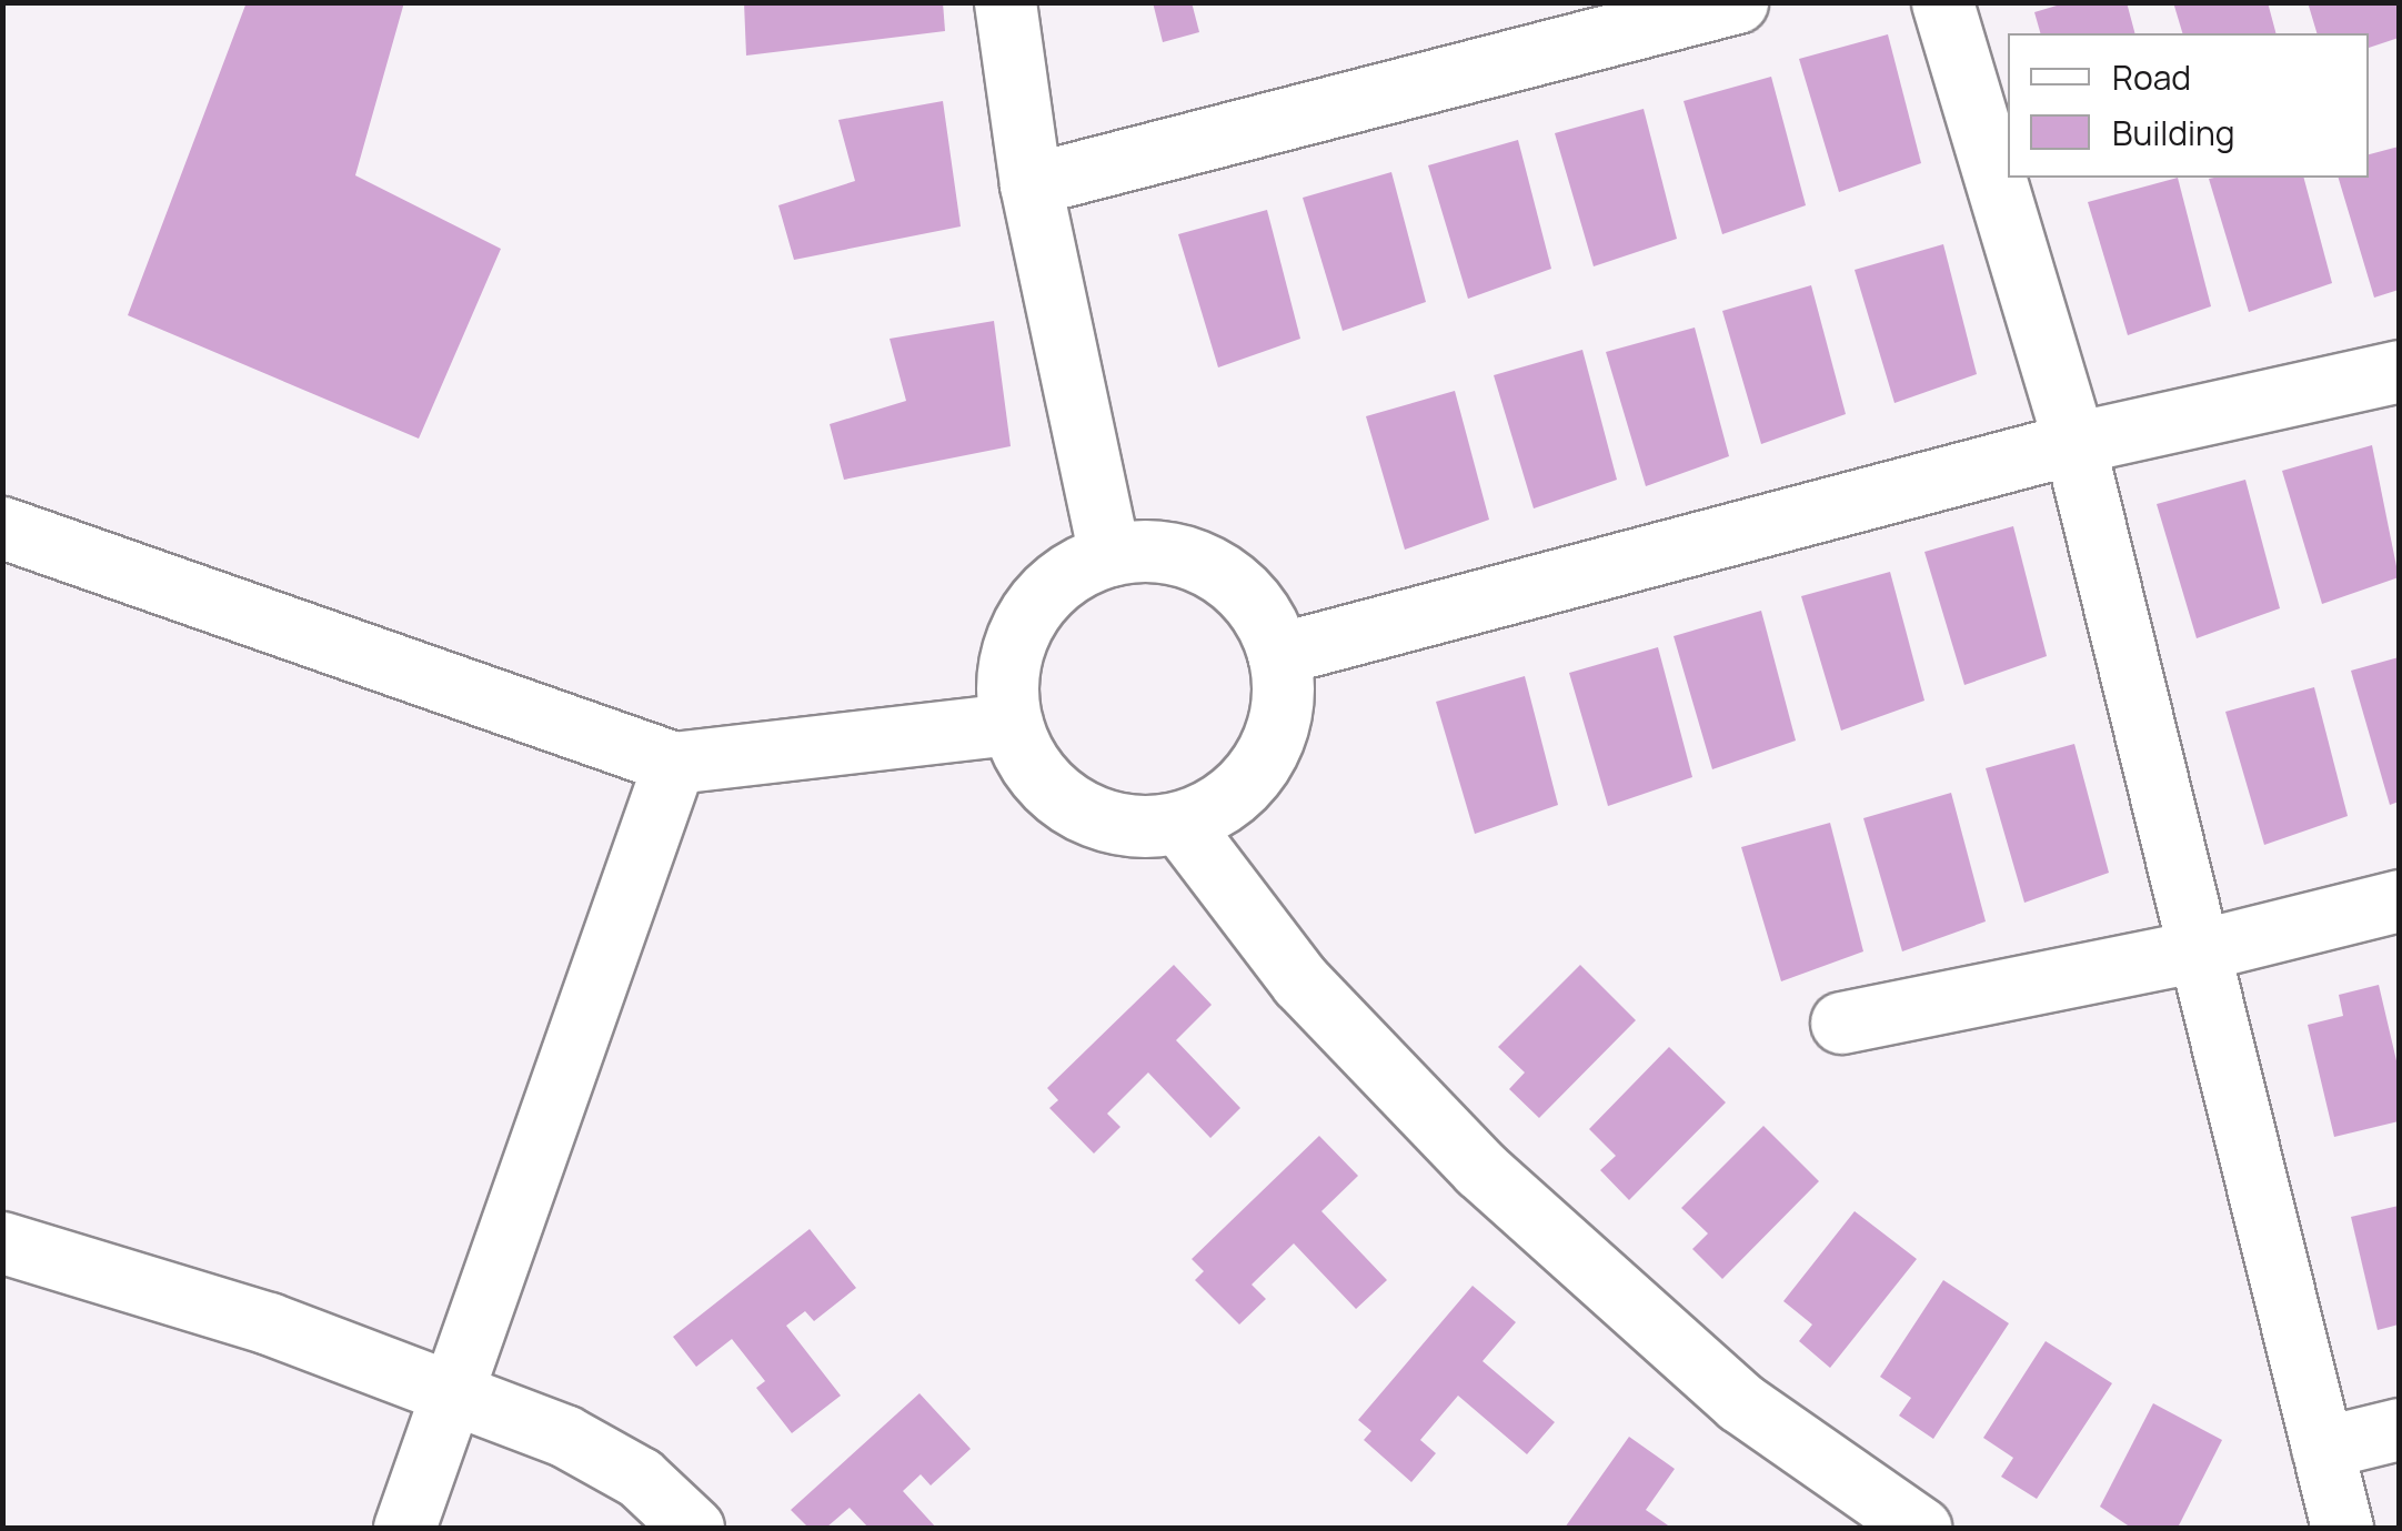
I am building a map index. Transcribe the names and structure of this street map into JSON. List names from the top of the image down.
{
  "legend": ["Road", "Building"]
}
